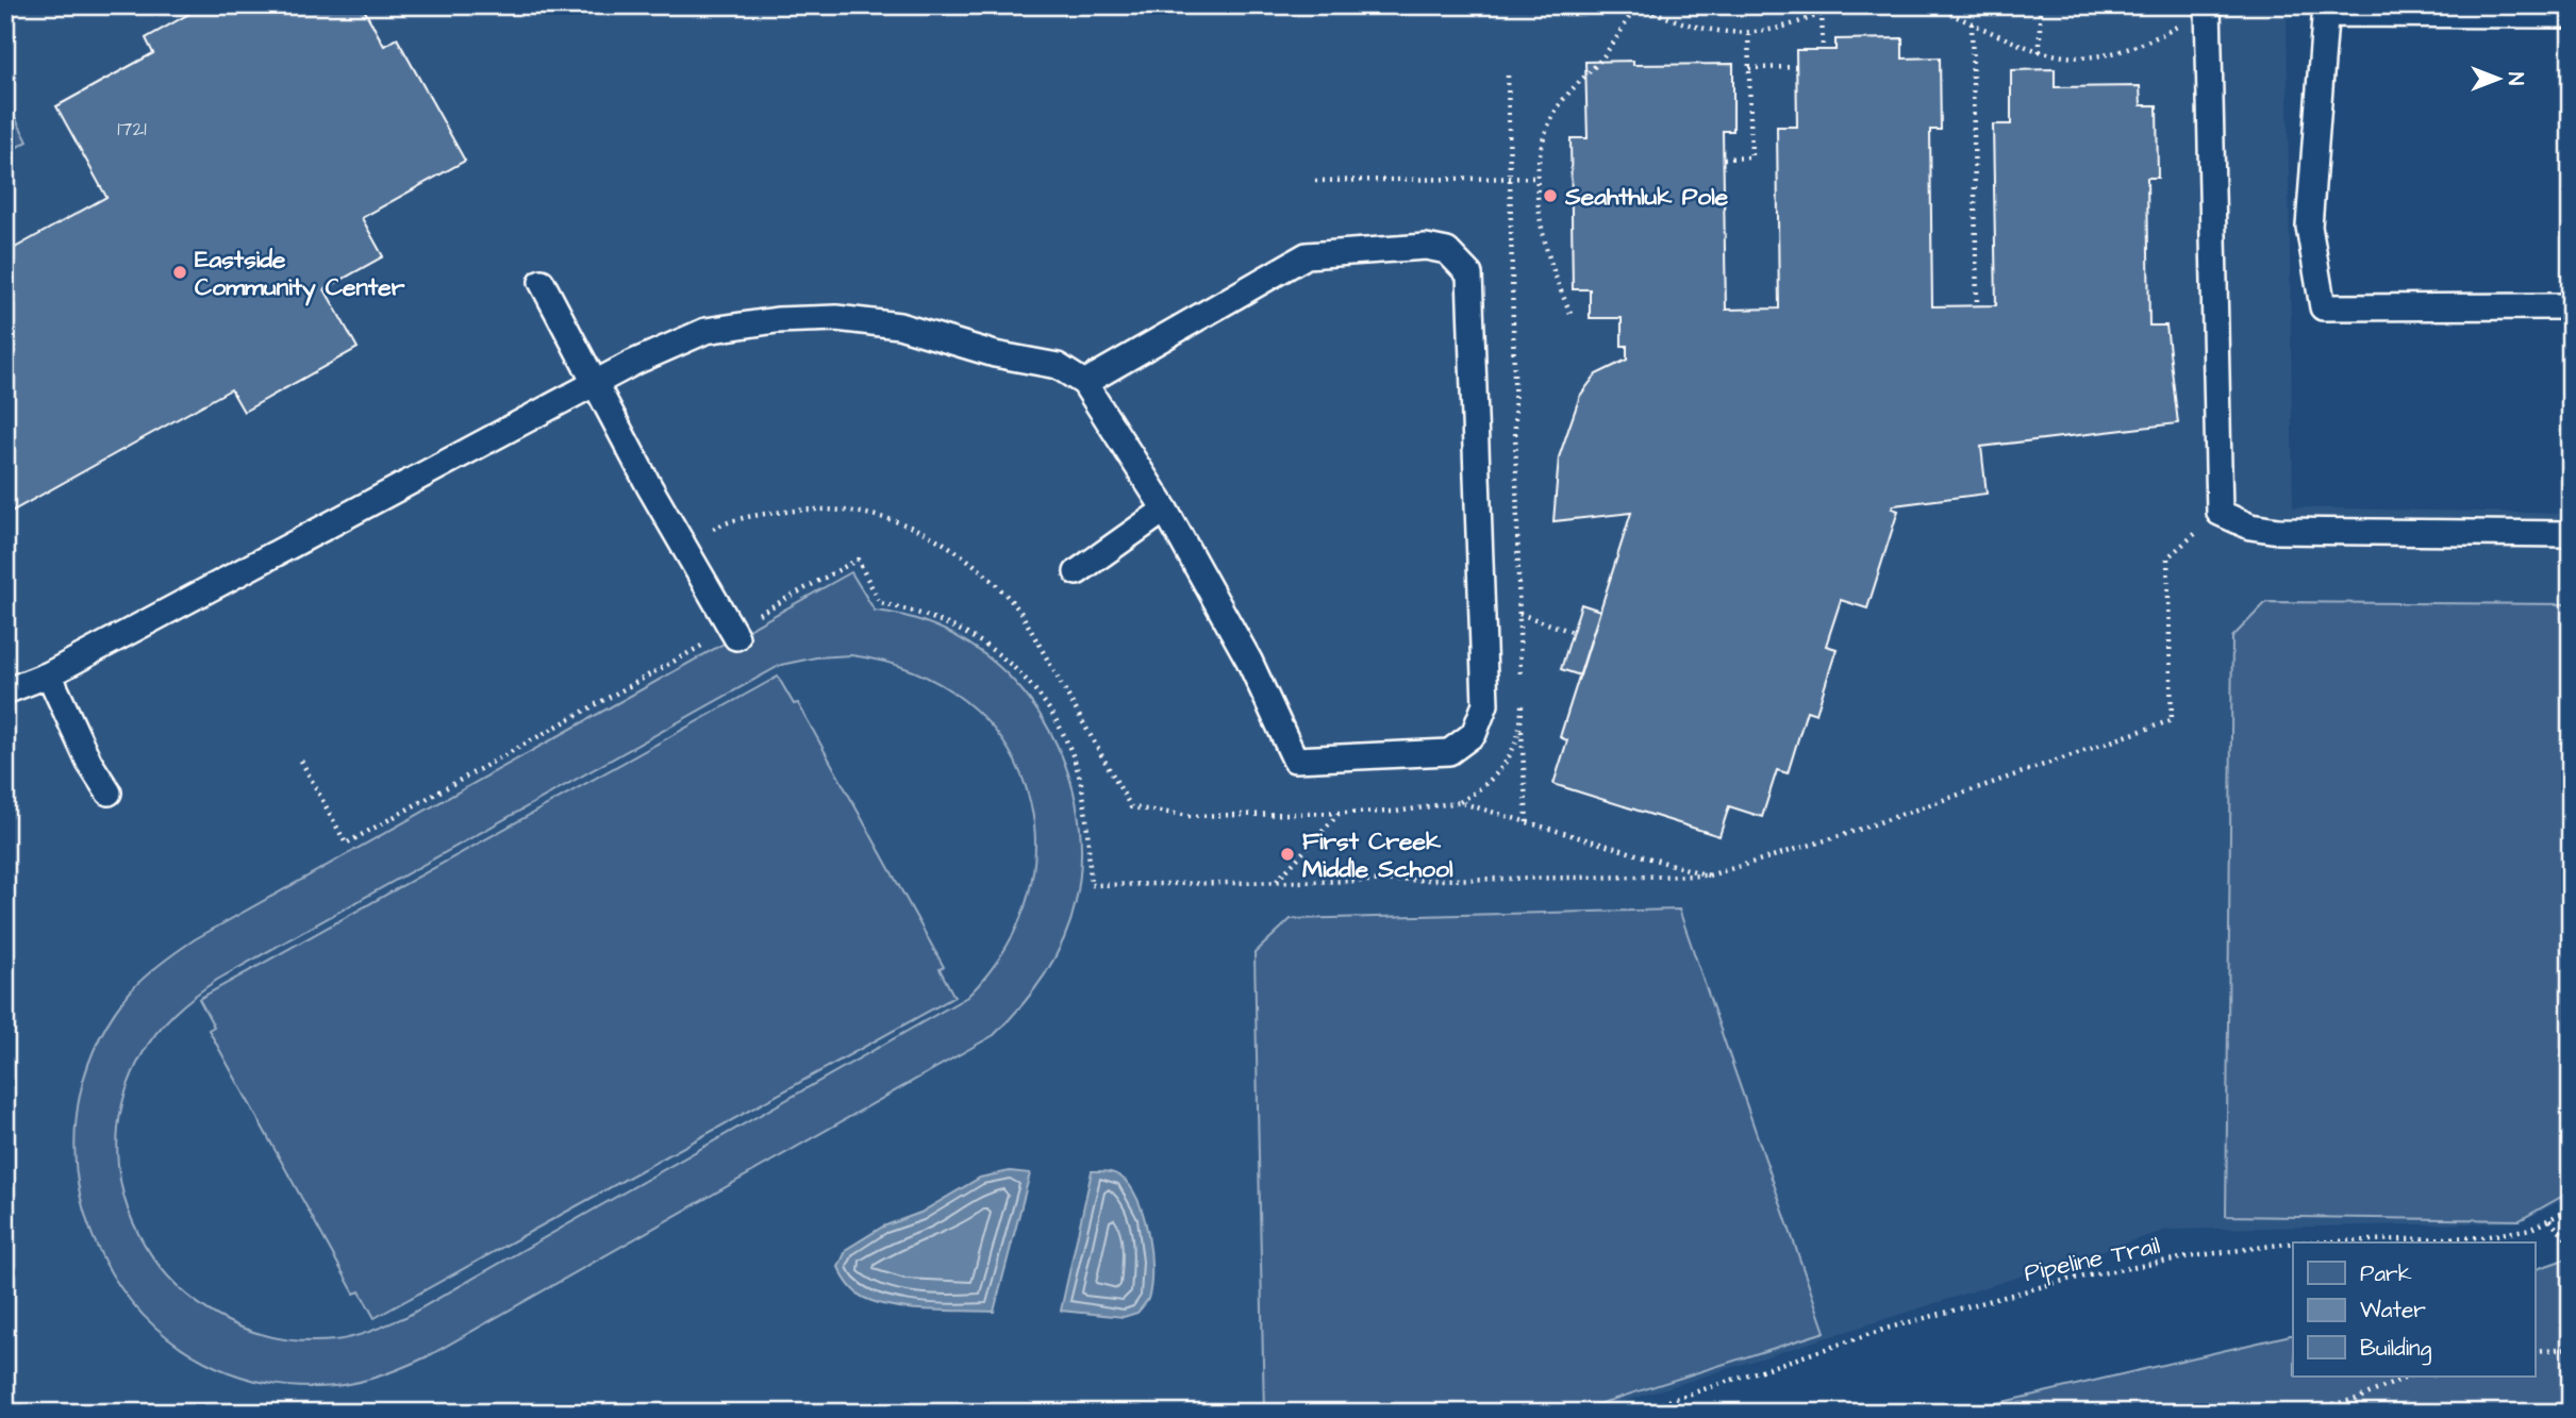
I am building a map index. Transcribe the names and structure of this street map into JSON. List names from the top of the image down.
{
  "streets": {
    "path": ["Pipeline Trail"]
  },
  "places": ["Seahthluk Pole", "Eastside Community Center", "First Creek Middle School"],
  "house_numbers": ["1721"],
  "legend": ["Park", "Water", "Building"],
  "north": "right"
}
